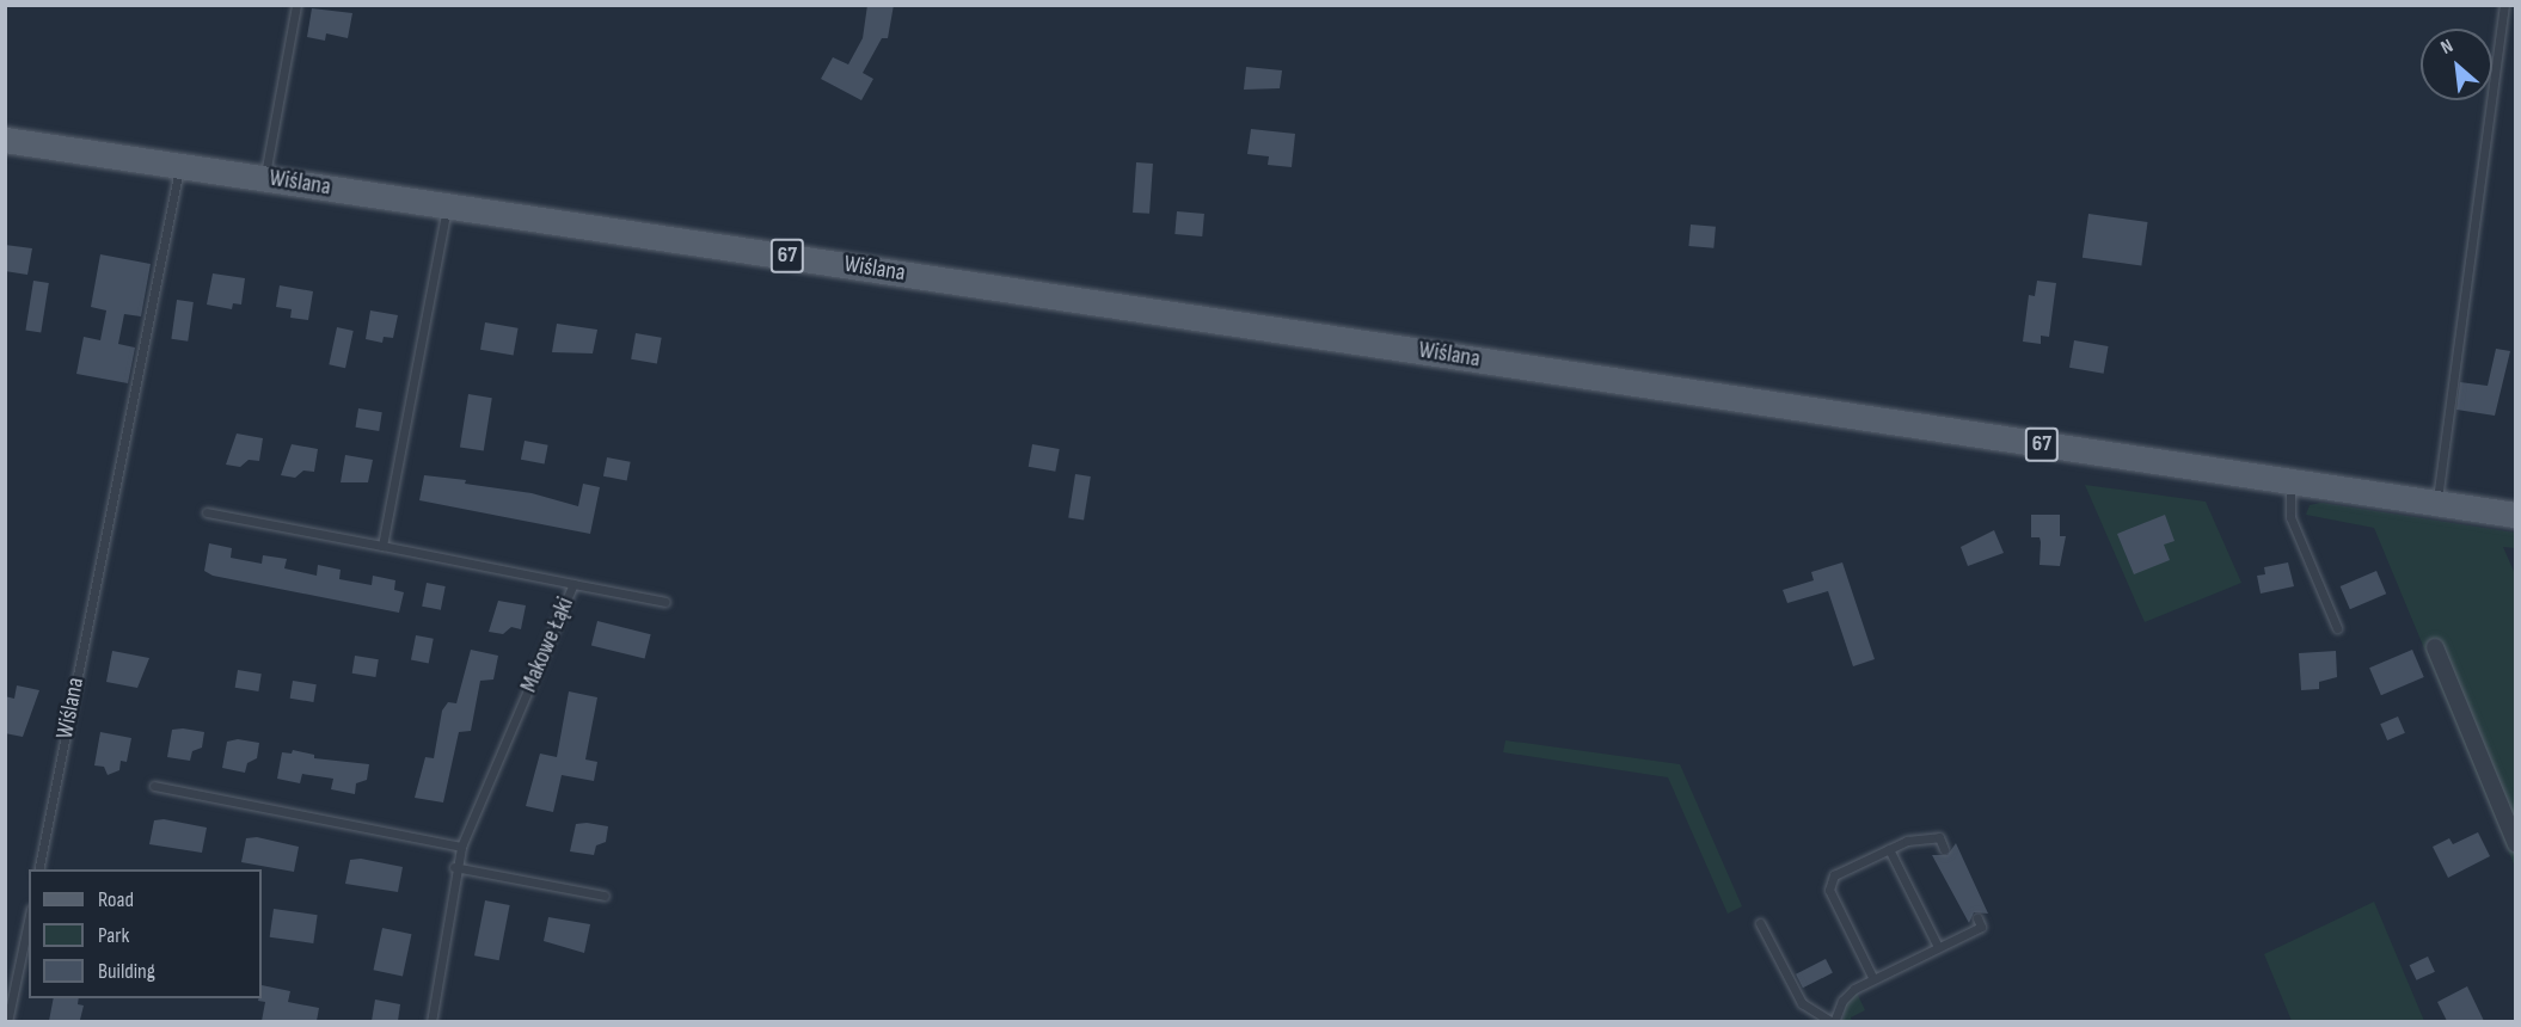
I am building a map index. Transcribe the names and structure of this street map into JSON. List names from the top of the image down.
{
  "streets": {
    "main road": ["Wiślana", "67"],
    "lane": ["Makowe Łąki"]
  },
  "crossings": [
    ["Wiślana", "67"]
  ],
  "legend": ["Road", "Park", "Building"],
  "north": "top left"
}
